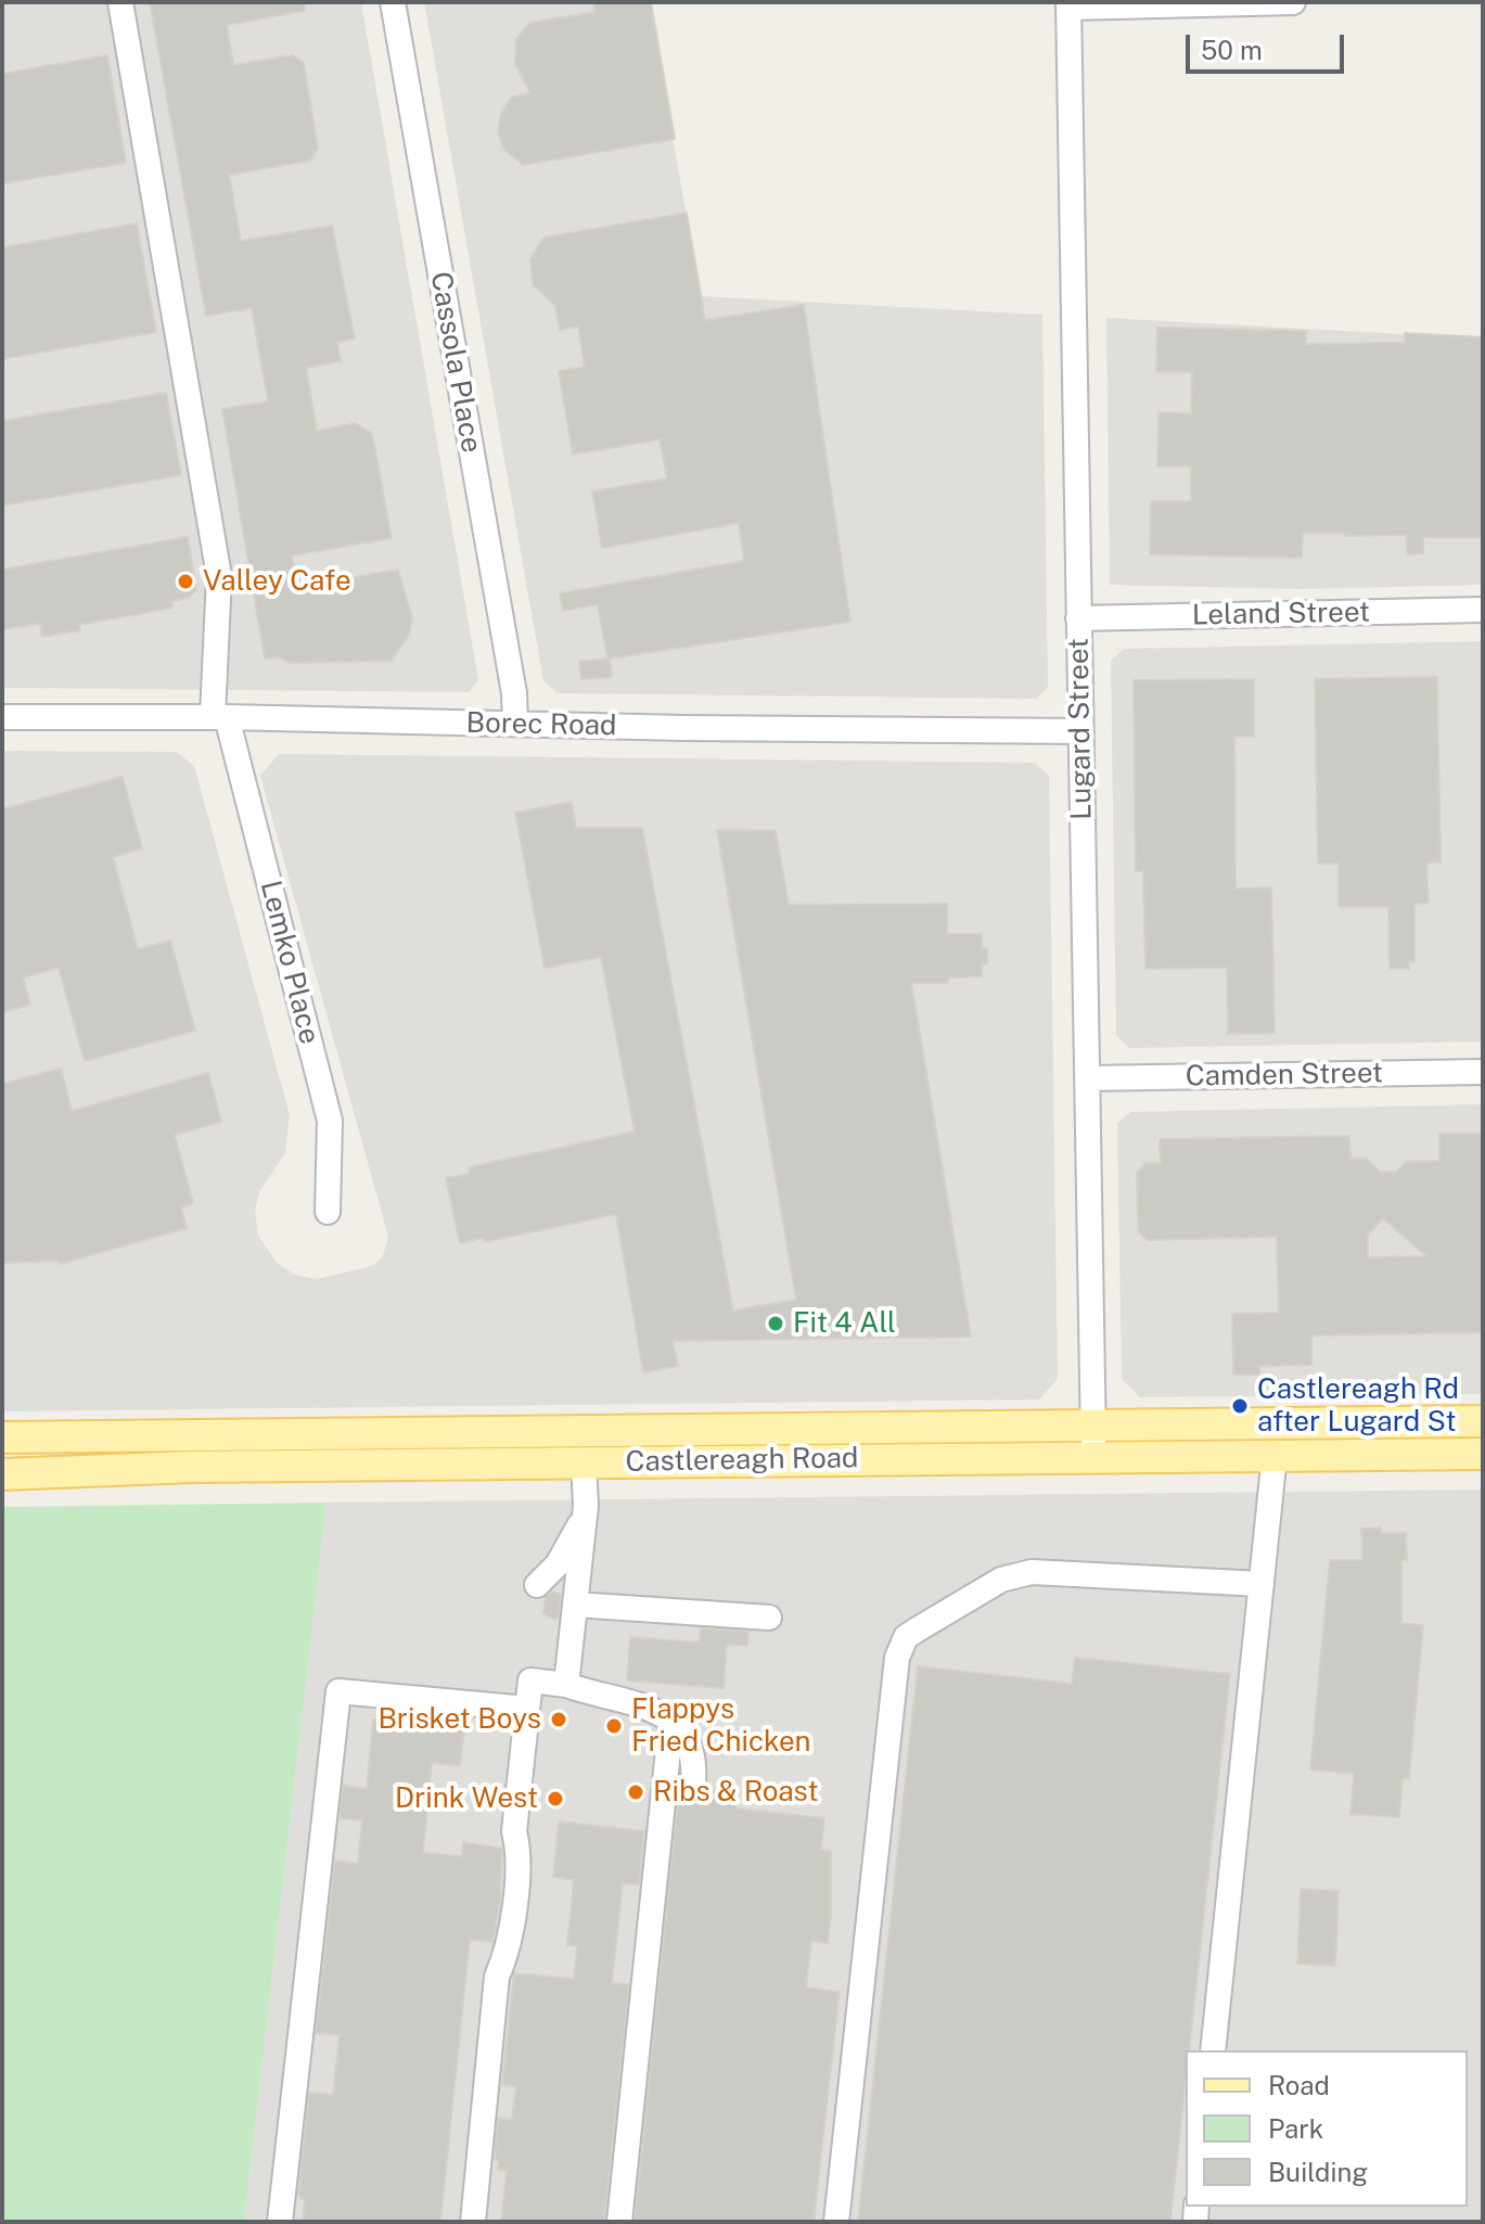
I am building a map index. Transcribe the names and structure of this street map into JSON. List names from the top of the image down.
{
  "streets": {
    "main road": ["Castlereagh Road"],
    "street": [
      "Cassola Place",
      "Leland Street",
      "Borec Road",
      "Lugard Street",
      "Lemko Place",
      "Camden Street"
    ]
  },
  "crossings": [
    ["Cassola Place", "Borec Road"],
    ["Leland Street", "Lugard Street"],
    ["Borec Road", "Lugard Street"],
    ["Borec Road", "Lemko Place"],
    ["Lugard Street", "Camden Street"],
    ["Lugard Street", "Castlereagh Road"]
  ],
  "places": [
    "Valley Cafe",
    "Fit 4 All",
    "Castlereagh Rd after Lugard St",
    "Brisket Boys",
    "Flappys Fried Chicken",
    "Ribs & Roast",
    "Drink West"
  ],
  "legend": ["Road", "Park", "Building"],
  "scale_bar": "50 m"
}
